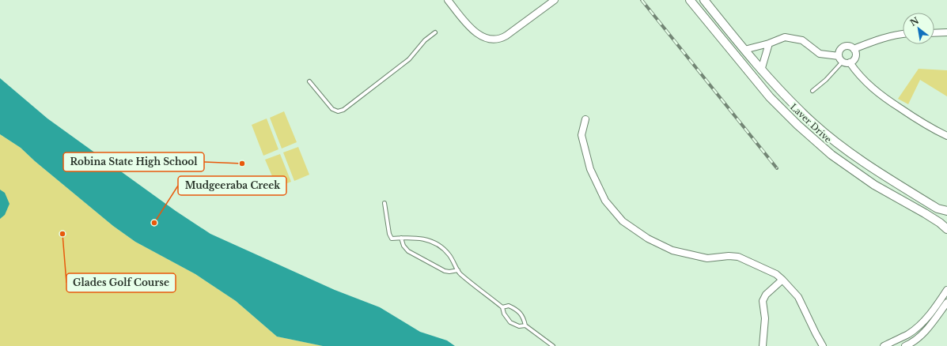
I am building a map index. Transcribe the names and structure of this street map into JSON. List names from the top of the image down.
{
  "streets": {
    "street": ["Laver Drive"]
  },
  "places": ["Robina State High School", "Mudgeeraba Creek", "Glades Golf Course"],
  "north": "top left"
}
